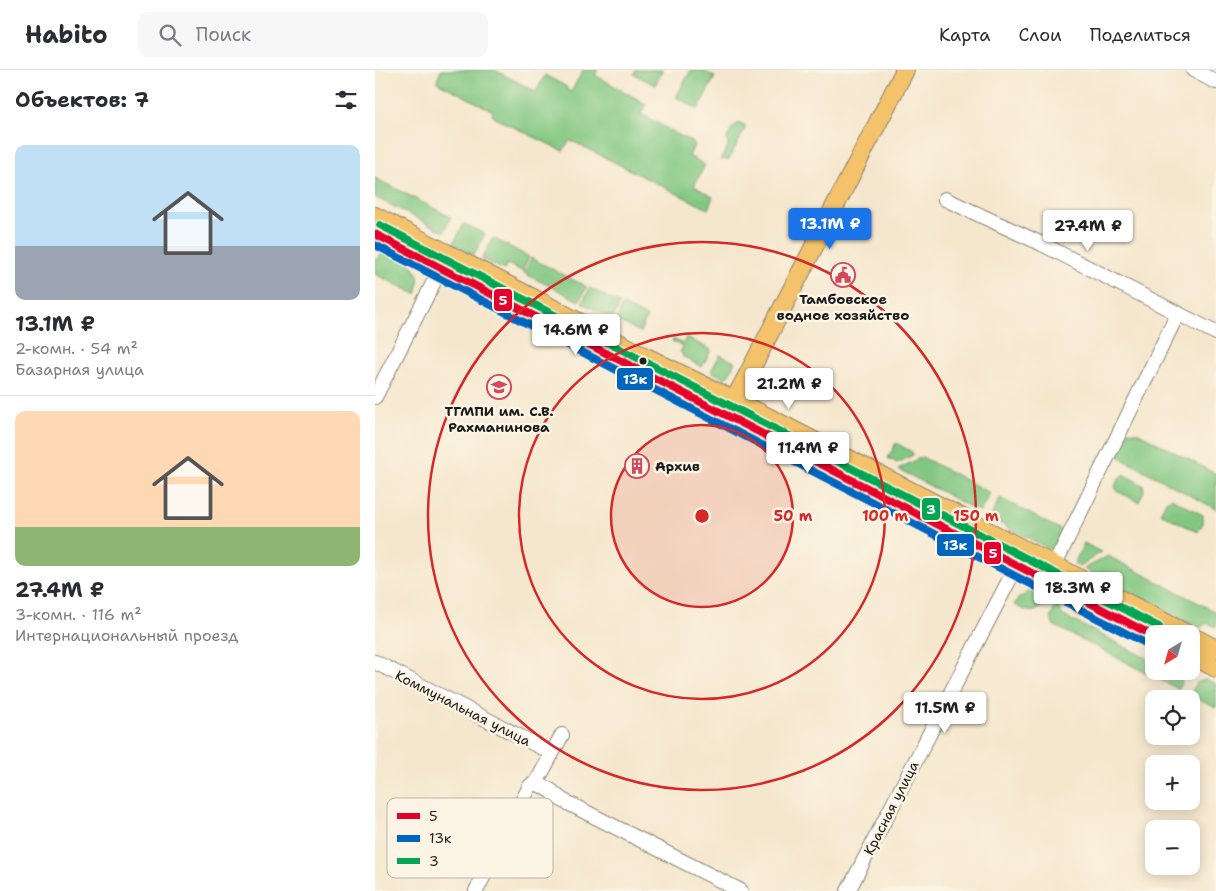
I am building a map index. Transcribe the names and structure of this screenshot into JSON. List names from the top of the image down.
{
  "streets": {
    "street": ["Коммунальная улица", "Красная улица"]
  },
  "places": {
    "public building": ["Тамбовское водное хозяйство"],
    "school or university": ["ТГМПИ им. С.В. Рахманинова"],
    "building": ["Архив"]
  },
  "lines": ["transit line 3", "transit line 5", "transit line 13к"],
  "legend": ["5", "13к", "3"],
  "north": "bottom left",
  "page": {
    "header": "Habito",
    "search": "Поиск",
    "nav": ["Карта", "Слои", "Поделиться"],
    "heading": "Объектов: 7",
    "list": [
      {
        "name": "13.1M ₽",
        "note": "2-комн. · 54 m² · Базарная улица"
      },
      {
        "name": "27.4M ₽",
        "note": "3-комн. · 116 m² · Интернациональный проезд"
      }
    ],
    "price": [
      "13.1M ₽",
      "27.4M ₽",
      "14.6M ₽",
      "21.2M ₽",
      "11.4M ₽",
      "18.3M ₽",
      "11.5M ₽"
    ],
    "map_buttons": ["+", "−"]
  },
  "rings": ["50 m", "100 m", "150 m"]
}
